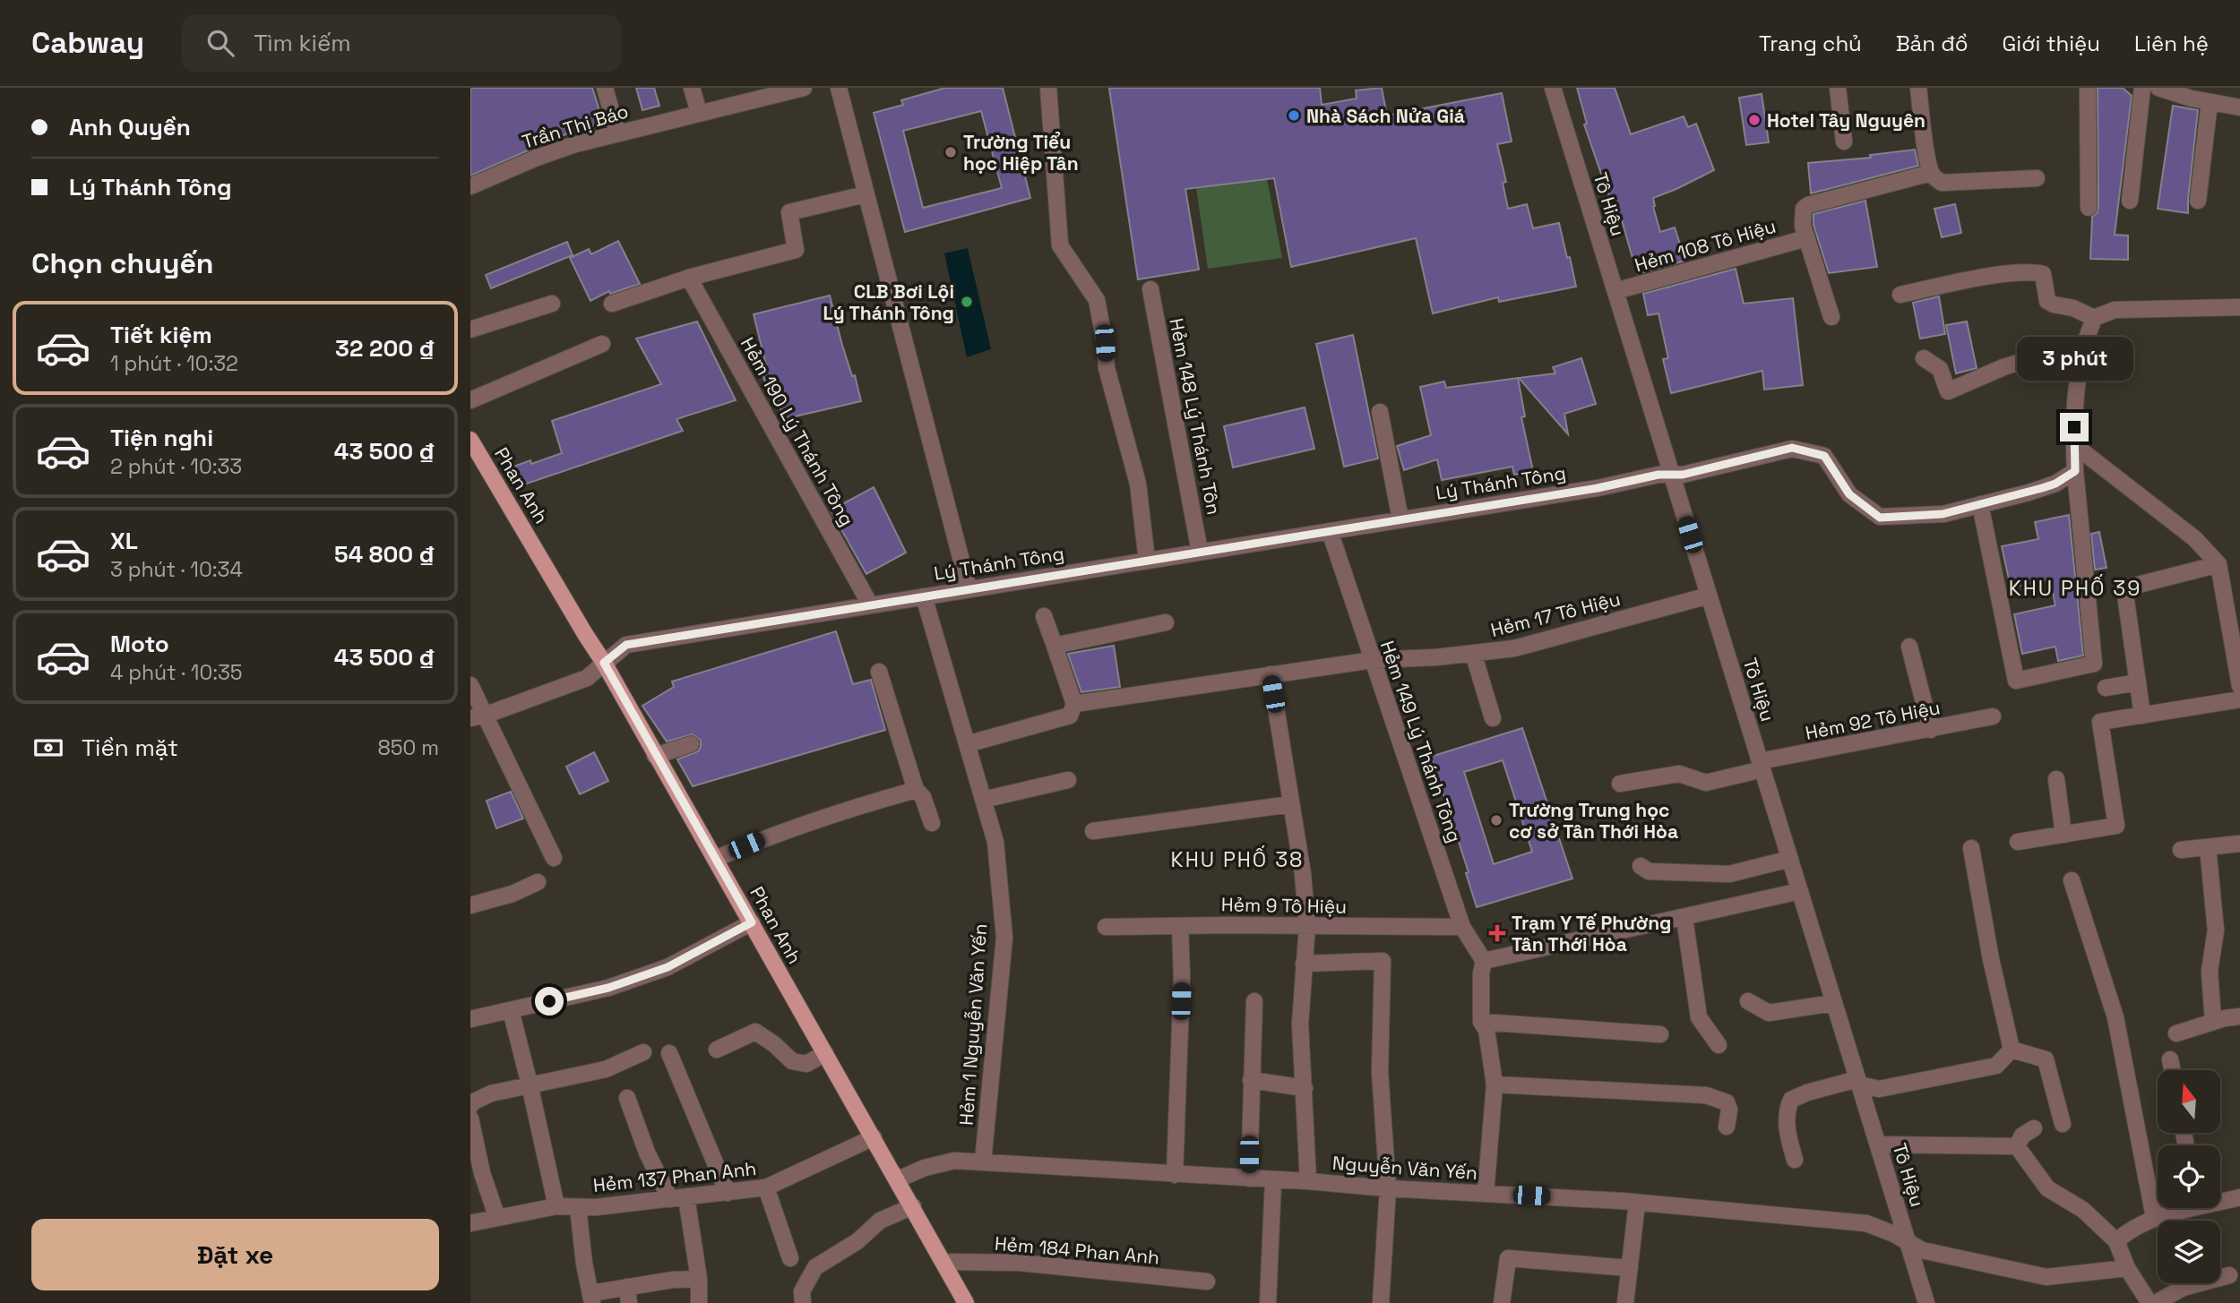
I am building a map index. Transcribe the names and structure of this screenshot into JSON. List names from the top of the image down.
{
  "streets": {
    "main road": ["Phan Anh"],
    "street": [
      "Trần Thị Báo",
      "Tô Hiệu",
      "Hẻm 108 Tô Hiệu",
      "Hẻm 148 Lý Thánh Tôn",
      "Hẻm 190 Lý Thánh Tông",
      "Lý Thánh Tông",
      "Hẻm 17 Tô Hiệu",
      "Hẻm 92 Tô Hiệu",
      "Hẻm 149 Lý Thánh Tông",
      "Hẻm 9 Tô Hiệu",
      "Hẻm 1 Nguyễn Văn Yến",
      "Nguyễn Văn Yến",
      "Hẻm 137 Phan Anh",
      "Hẻm 184 Phan Anh"
    ]
  },
  "crossings": [
    ["Tô Hiệu", "Hẻm 108 Tô Hiệu"],
    ["Tô Hiệu", "Lý Thánh Tông"],
    ["Tô Hiệu", "Hẻm 17 Tô Hiệu"],
    ["Tô Hiệu", "Hẻm 92 Tô Hiệu"],
    ["Tô Hiệu", "Nguyễn Văn Yến"],
    ["Hẻm 148 Lý Thánh Tôn", "Lý Thánh Tông"],
    ["Hẻm 190 Lý Thánh Tông", "Lý Thánh Tông"],
    ["Lý Thánh Tông", "Phan Anh"],
    ["Lý Thánh Tông", "Hẻm 149 Lý Thánh Tông"],
    ["Lý Thánh Tông", "Hẻm 1 Nguyễn Văn Yến"],
    ["Phan Anh", "Nguyễn Văn Yến"],
    ["Phan Anh", "Hẻm 137 Phan Anh"],
    ["Phan Anh", "Hẻm 184 Phan Anh"],
    ["Hẻm 17 Tô Hiệu", "Hẻm 149 Lý Thánh Tông"],
    ["Hẻm 149 Lý Thánh Tông", "Hẻm 9 Tô Hiệu"],
    ["Hẻm 1 Nguyễn Văn Yến", "Nguyễn Văn Yến"]
  ],
  "districts": ["KHU PHỐ 39", "KHU PHỐ 38"],
  "places": {
    "other": [
      "Nhà Sách Nửa Giá",
      "Hotel Tây Nguyên",
      "Trường Tiểu học Hiệp Tân",
      "CLB Bơi Lội Lý Thánh Tông",
      "Trường Trung học cơ sở Tân Thới Hòa"
    ],
    "health": ["Trạm Y Tế Phường Tân Thới Hòa"]
  },
  "north": "top",
  "page": {
    "header": "Cabway",
    "search": "Tìm kiếm",
    "nav": [
      "Trang chủ",
      "Bản đồ",
      "Giới thiệu",
      "Liên hệ"
    ],
    "banner": ["Anh Quyền", "Lý Thánh Tông"],
    "heading": "Chọn chuyến",
    "list": [
      {
        "name": "Tiết kiệm",
        "note": "1 phút · 10:32",
        "value": "32 200 ₫"
      },
      {
        "name": "Tiện nghi",
        "note": "2 phút · 10:33",
        "value": "43 500 ₫"
      },
      {
        "name": "XL",
        "note": "3 phút · 10:34",
        "value": "54 800 ₫"
      },
      {
        "name": "Moto",
        "note": "4 phút · 10:35",
        "value": "43 500 ₫"
      }
    ],
    "bubble": "3 phút",
    "pay": ["Tiền mặt", "850 m"],
    "buttons": "Đặt xe"
  }
}
